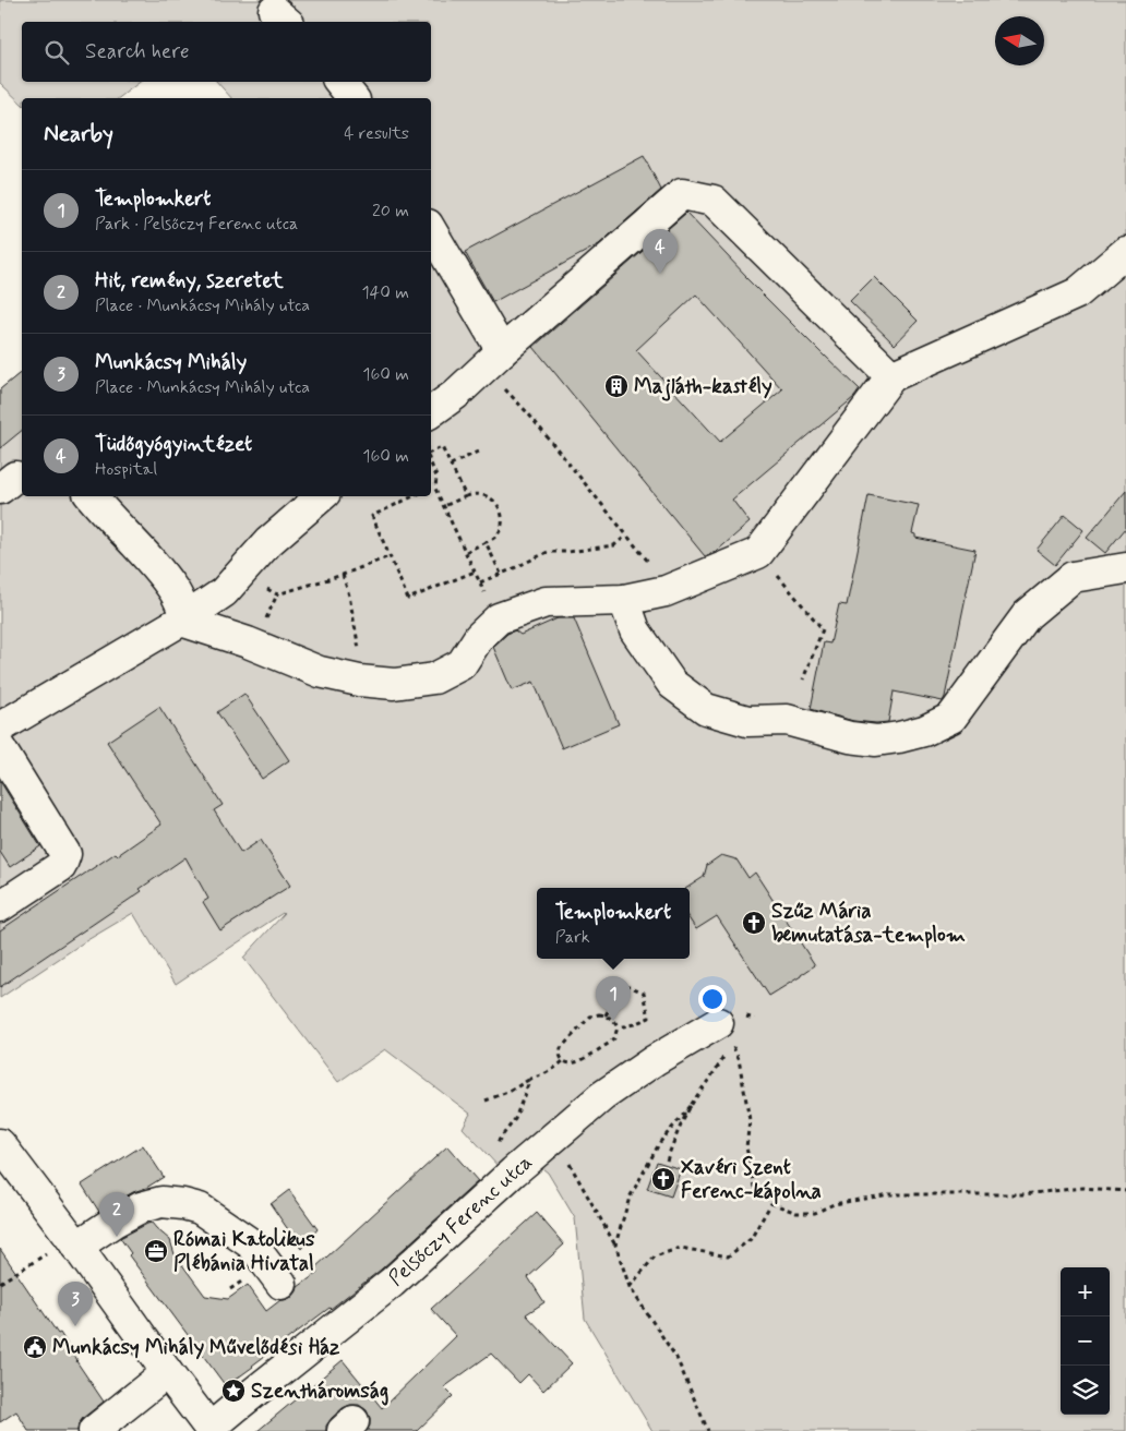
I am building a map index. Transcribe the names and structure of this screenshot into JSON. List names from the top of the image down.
{
  "streets": {
    "street": ["Pelsőczy Ferenc utca"]
  },
  "places": {
    "building": ["Majláth-kastély"],
    "church": ["Szűz Mária bemutatása-templom", "Xavéri Szent Ferenc-kápolna"],
    "office": ["Római Katolikus Plébánia Hivatal"],
    "public building": ["Munkácsy Mihály Művelődési Ház"],
    "place": ["Szentháromság"]
  },
  "north": "left",
  "page": {
    "search": "Search here",
    "heading": ["Nearby", "4 results"],
    "list": [
      {
        "mark": "1",
        "name": "Templomkert",
        "note": "Park · Pelsőczy Ferenc utca",
        "value": "20 m"
      },
      {
        "mark": "2",
        "name": "Hit, remény, szeretet",
        "note": "Place · Munkácsy Mihály utca",
        "value": "140 m"
      },
      {
        "mark": "3",
        "name": "Munkácsy Mihály",
        "note": "Place · Munkácsy Mihály utca",
        "value": "160 m"
      },
      {
        "mark": "4",
        "name": "Tüdőgyógyintézet",
        "note": "Hospital",
        "value": "160 m"
      }
    ],
    "pins": [
      "4",
      "1",
      "2",
      "3"
    ],
    "popup": ["Templomkert", "Park"],
    "map_buttons": ["+", "−"]
  }
}
